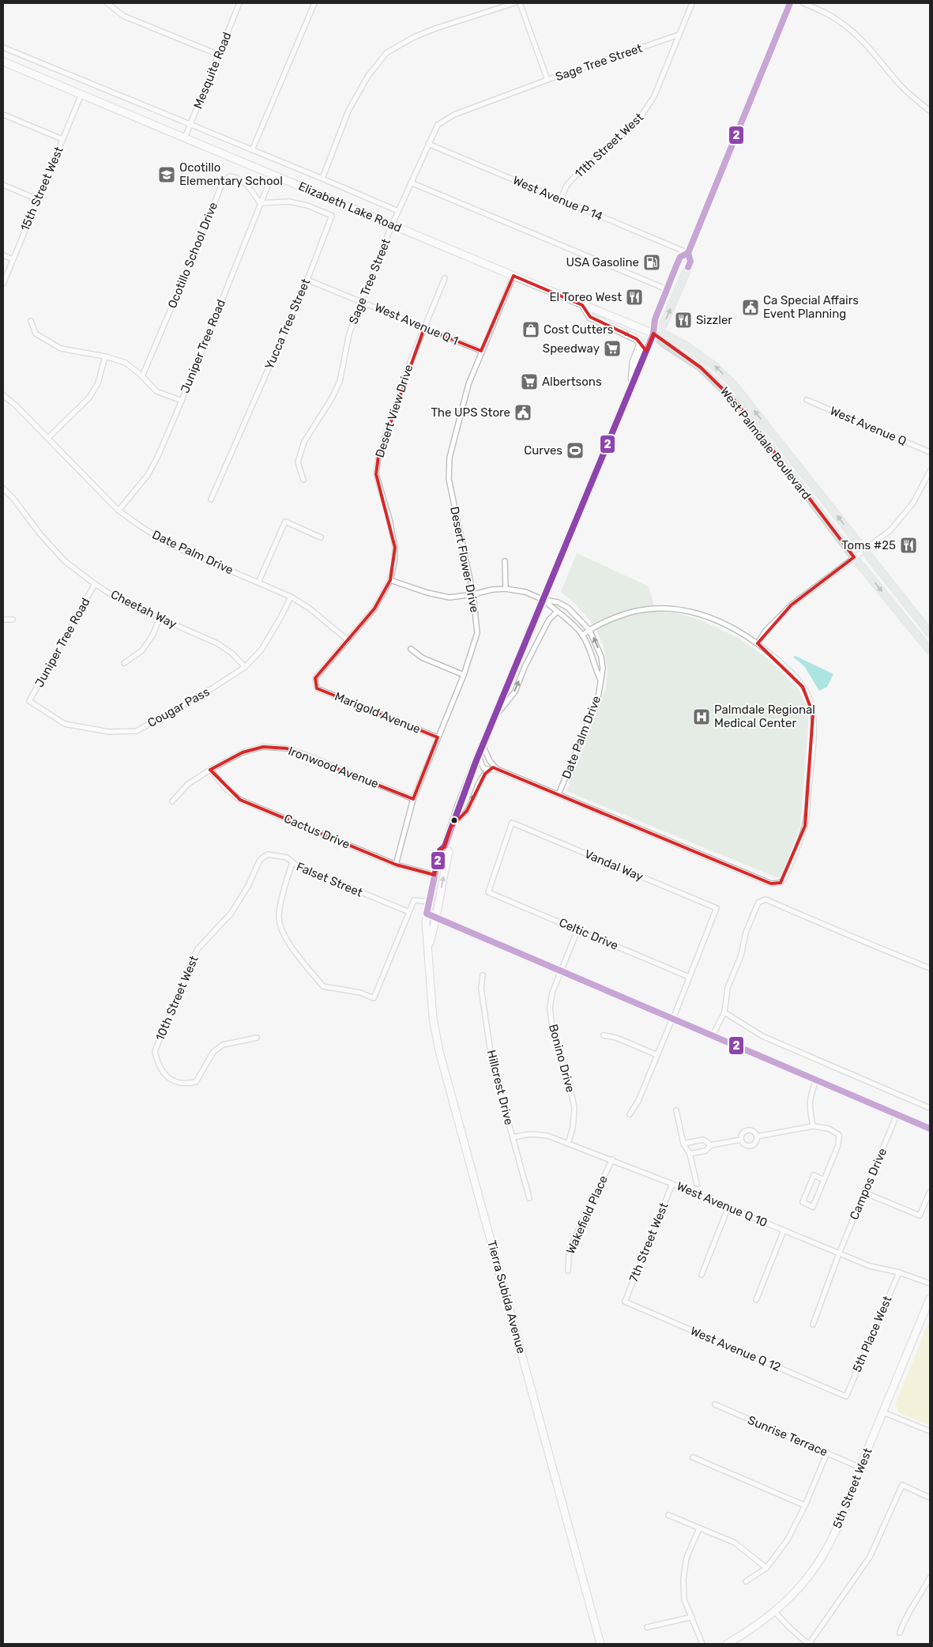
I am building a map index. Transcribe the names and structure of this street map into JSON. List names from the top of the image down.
{
  "streets": {
    "main road": [
      "Elizabeth Lake Road",
      "West Palmdale Boulevard",
      "Tierra Subida Avenue",
      "5th Street West"
    ],
    "street": [
      "Sage Tree Street",
      "Mesquite Road",
      "11th Street West",
      "15th Street West",
      "West Avenue P 14",
      "Ocotillo School Drive",
      "Yucca Tree Street",
      "West Avenue Q 1",
      "Juniper Tree Road",
      "Desert View Drive",
      "West Avenue Q",
      "Date Palm Drive",
      "Desert Flower Drive",
      "Cheetah Way",
      "Cougar Pass",
      "Marigold Avenue",
      "Ironwood Avenue",
      "Cactus Drive",
      "Vandal Way",
      "Falset Street",
      "Celtic Drive",
      "10th Street West",
      "Bonino Drive",
      "Hillcrest Drive",
      "Campos Drive",
      "West Avenue Q 10",
      "Wakefield Place",
      "7th Street West",
      "5th Place West",
      "West Avenue Q 12",
      "Sunrise Terrace"
    ]
  },
  "crossings": [
    ["Sage Tree Street", "11th Street West"],
    ["Sage Tree Street", "West Avenue P 14"],
    ["Sage Tree Street", "Elizabeth Lake Road"],
    ["Sage Tree Street", "West Avenue Q 1"],
    ["Mesquite Road", "Elizabeth Lake Road"],
    ["11th Street West", "West Avenue P 14"],
    ["15th Street West", "Elizabeth Lake Road"],
    ["Elizabeth Lake Road", "Juniper Tree Road"],
    ["Elizabeth Lake Road", "West Palmdale Boulevard"],
    ["Elizabeth Lake Road", "Desert Flower Drive"],
    ["Elizabeth Lake Road", "Tierra Subida Avenue"],
    ["Ocotillo School Drive", "Yucca Tree Street"],
    ["Ocotillo School Drive", "Juniper Tree Road"],
    ["Yucca Tree Street", "West Avenue Q 1"],
    ["Yucca Tree Street", "Juniper Tree Road"],
    ["West Avenue Q 1", "Desert View Drive"],
    ["West Avenue Q 1", "Desert Flower Drive"],
    ["Juniper Tree Road", "Date Palm Drive"],
    ["Juniper Tree Road", "Cheetah Way"],
    ["Juniper Tree Road", "Cougar Pass"],
    ["Desert View Drive", "Date Palm Drive"],
    ["Desert View Drive", "Marigold Avenue"],
    ["West Palmdale Boulevard", "Tierra Subida Avenue"],
    ["Date Palm Drive", "Desert Flower Drive"],
    ["Date Palm Drive", "Cougar Pass"],
    ["Date Palm Drive", "Tierra Subida Avenue"],
    ["Desert Flower Drive", "Marigold Avenue"],
    ["Desert Flower Drive", "Ironwood Avenue"],
    ["Desert Flower Drive", "Cactus Drive"],
    ["Cheetah Way", "Cougar Pass"],
    ["Ironwood Avenue", "Cactus Drive"],
    ["Cactus Drive", "Tierra Subida Avenue"],
    ["Vandal Way", "Celtic Drive"],
    ["Falset Street", "10th Street West"],
    ["Celtic Drive", "Bonino Drive"],
    ["Bonino Drive", "West Avenue Q 10"],
    ["Hillcrest Drive", "West Avenue Q 10"],
    ["Campos Drive", "West Avenue Q 10"],
    ["West Avenue Q 10", "Wakefield Place"],
    ["West Avenue Q 10", "7th Street West"],
    ["West Avenue Q 10", "5th Place West"],
    ["7th Street West", "West Avenue Q 12"],
    ["5th Place West", "West Avenue Q 12"],
    ["Sunrise Terrace", "5th Street West"]
  ],
  "places": {
    "school or university": ["Ocotillo Elementary School"],
    "fuel station": ["USA Gasoline"],
    "restaurant": ["El Toreo West", "Sizzler", "Toms #25"],
    "public building": ["Ca Special Affairs Event Planning", "The UPS Store"],
    "shop": ["Cost Cutters"],
    "supermarket": ["Speedway", "Albertsons"],
    "sports": ["Curves"],
    "hospital": ["Palmdale Regional Medical Center"]
  },
  "lines": ["transit line 2"]
}
